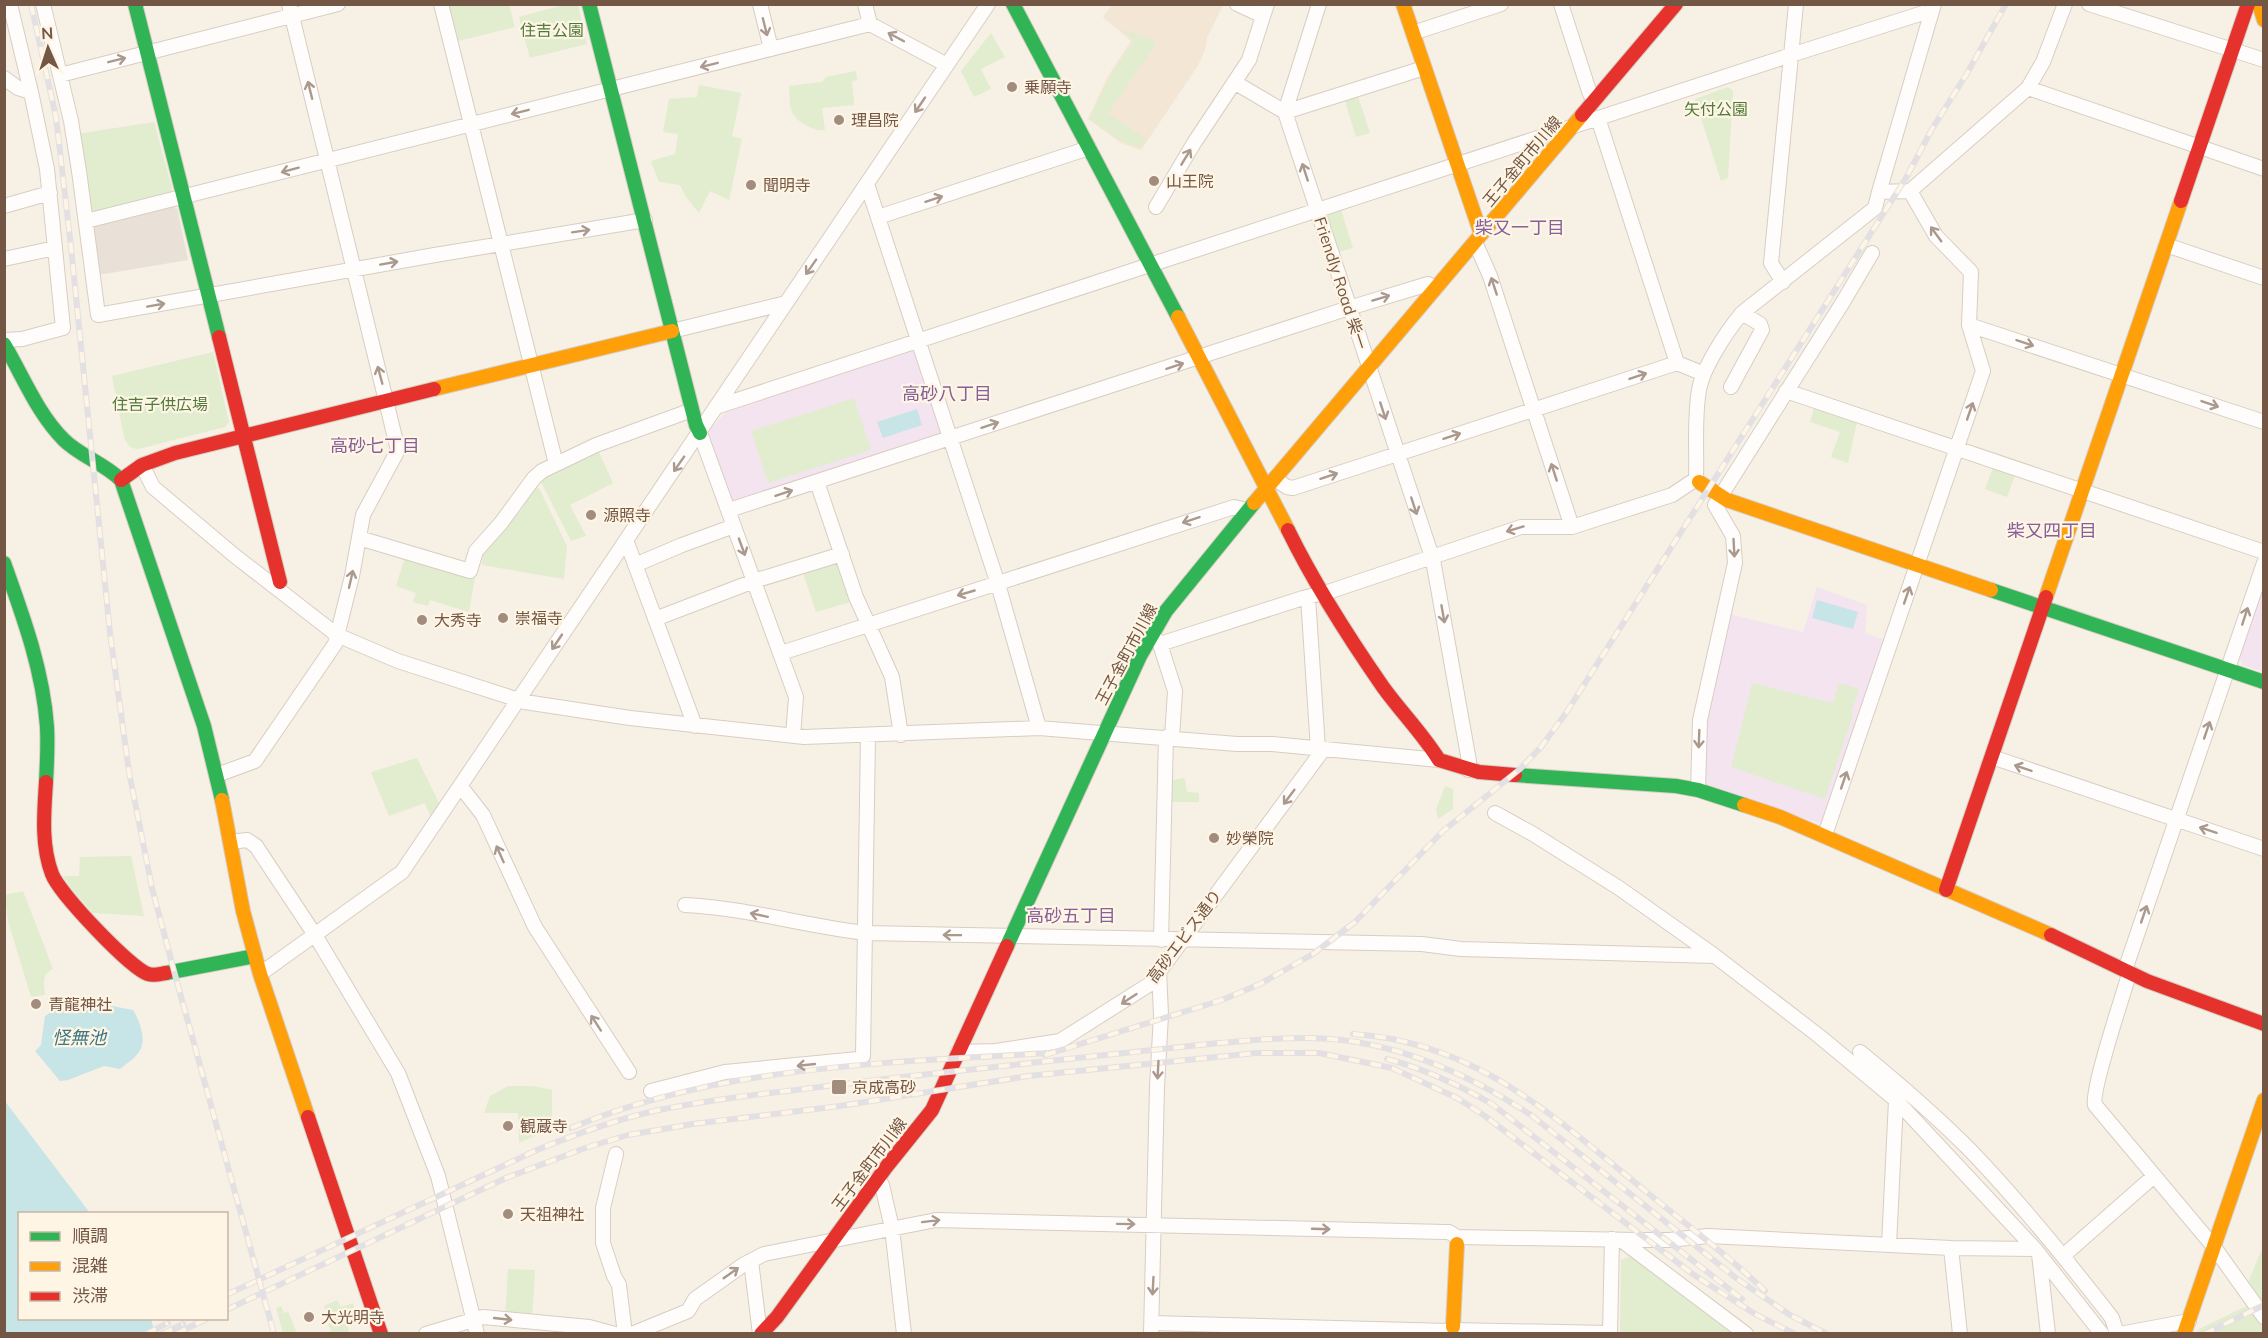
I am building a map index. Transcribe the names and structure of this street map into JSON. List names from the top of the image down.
{
  "streets": {
    "street": ["王子金町市川線", "Friendly Road 柴一", "高砂エビス通り"]
  },
  "crossings": [
    ["王子金町市川線", "Friendly Road 柴一"],
    ["王子金町市川線", "高砂エビス通り"]
  ],
  "one_way": ["高砂エビス通り"],
  "districts": [
    "柴又一丁目",
    "高砂八丁目",
    "高砂七丁目",
    "柴又四丁目",
    "高砂五丁目"
  ],
  "water": ["怪無池"],
  "parks": ["住吉公園", "矢付公園", "住吉子供広場"],
  "places": {
    "other": [
      "乗願寺",
      "理昌院",
      "山王院",
      "聞明寺",
      "源照寺",
      "崇福寺",
      "大秀寺",
      "妙榮院",
      "青龍神社",
      "観蔵寺",
      "天祖神社",
      "大光明寺"
    ],
    "transit": ["京成高砂"]
  },
  "legend": ["順調", "混雑", "渋滞"],
  "north": "top"
}
